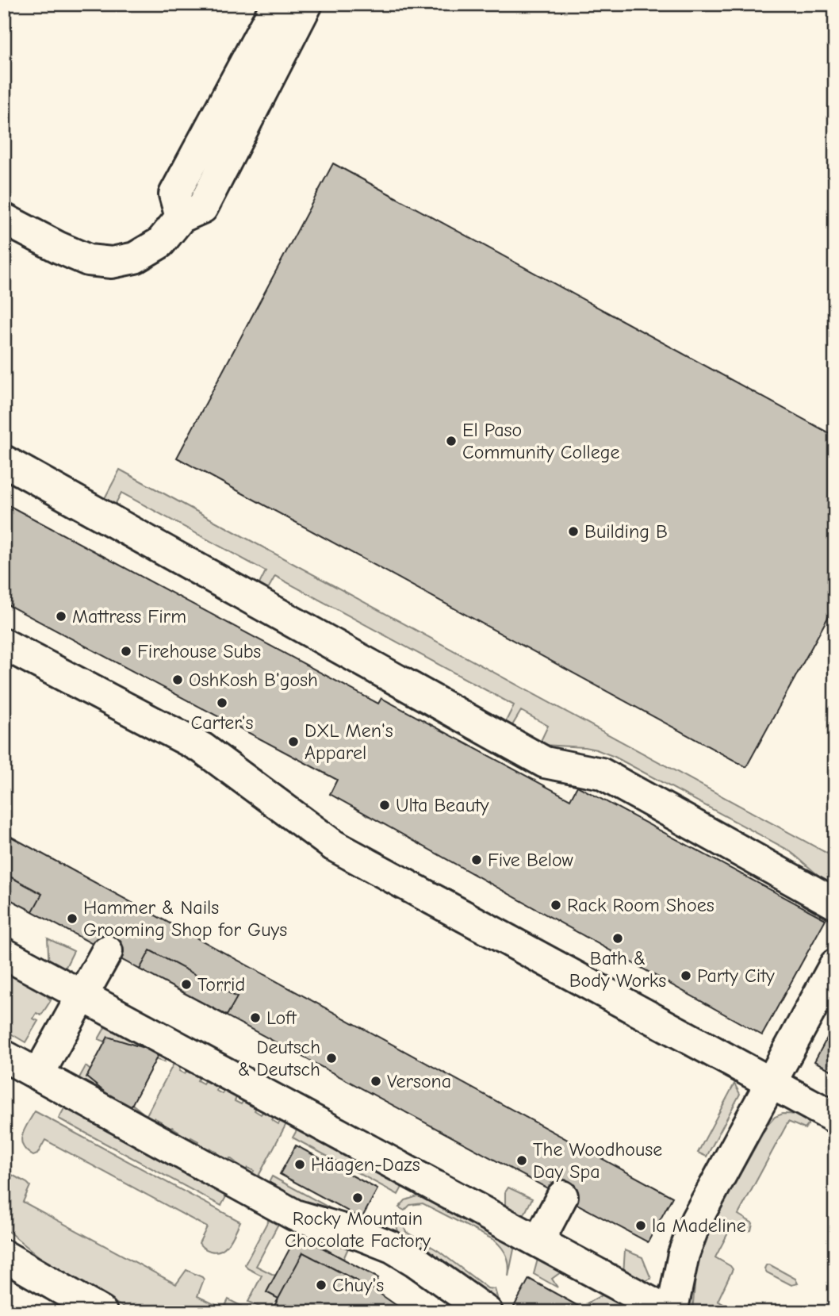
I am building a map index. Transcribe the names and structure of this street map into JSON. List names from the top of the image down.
{
  "places": [
    "El Paso Community College",
    "Building B",
    "Mattress Firm",
    "Firehouse Subs",
    "OshKosh B'gosh",
    "Carter's",
    "DXL Men's Apparel",
    "Ulta Beauty",
    "Five Below",
    "Rack Room Shoes",
    "Hammer & Nails Grooming Shop for Guys",
    "Bath & Body Works",
    "Party City",
    "Torrid",
    "Loft",
    "Deutsch & Deutsch",
    "Versona",
    "The Woodhouse Day Spa",
    "Häagen-Dazs",
    "Rocky Mountain Chocolate Factory",
    "la Madeline",
    "Chuy's"
  ]
}
